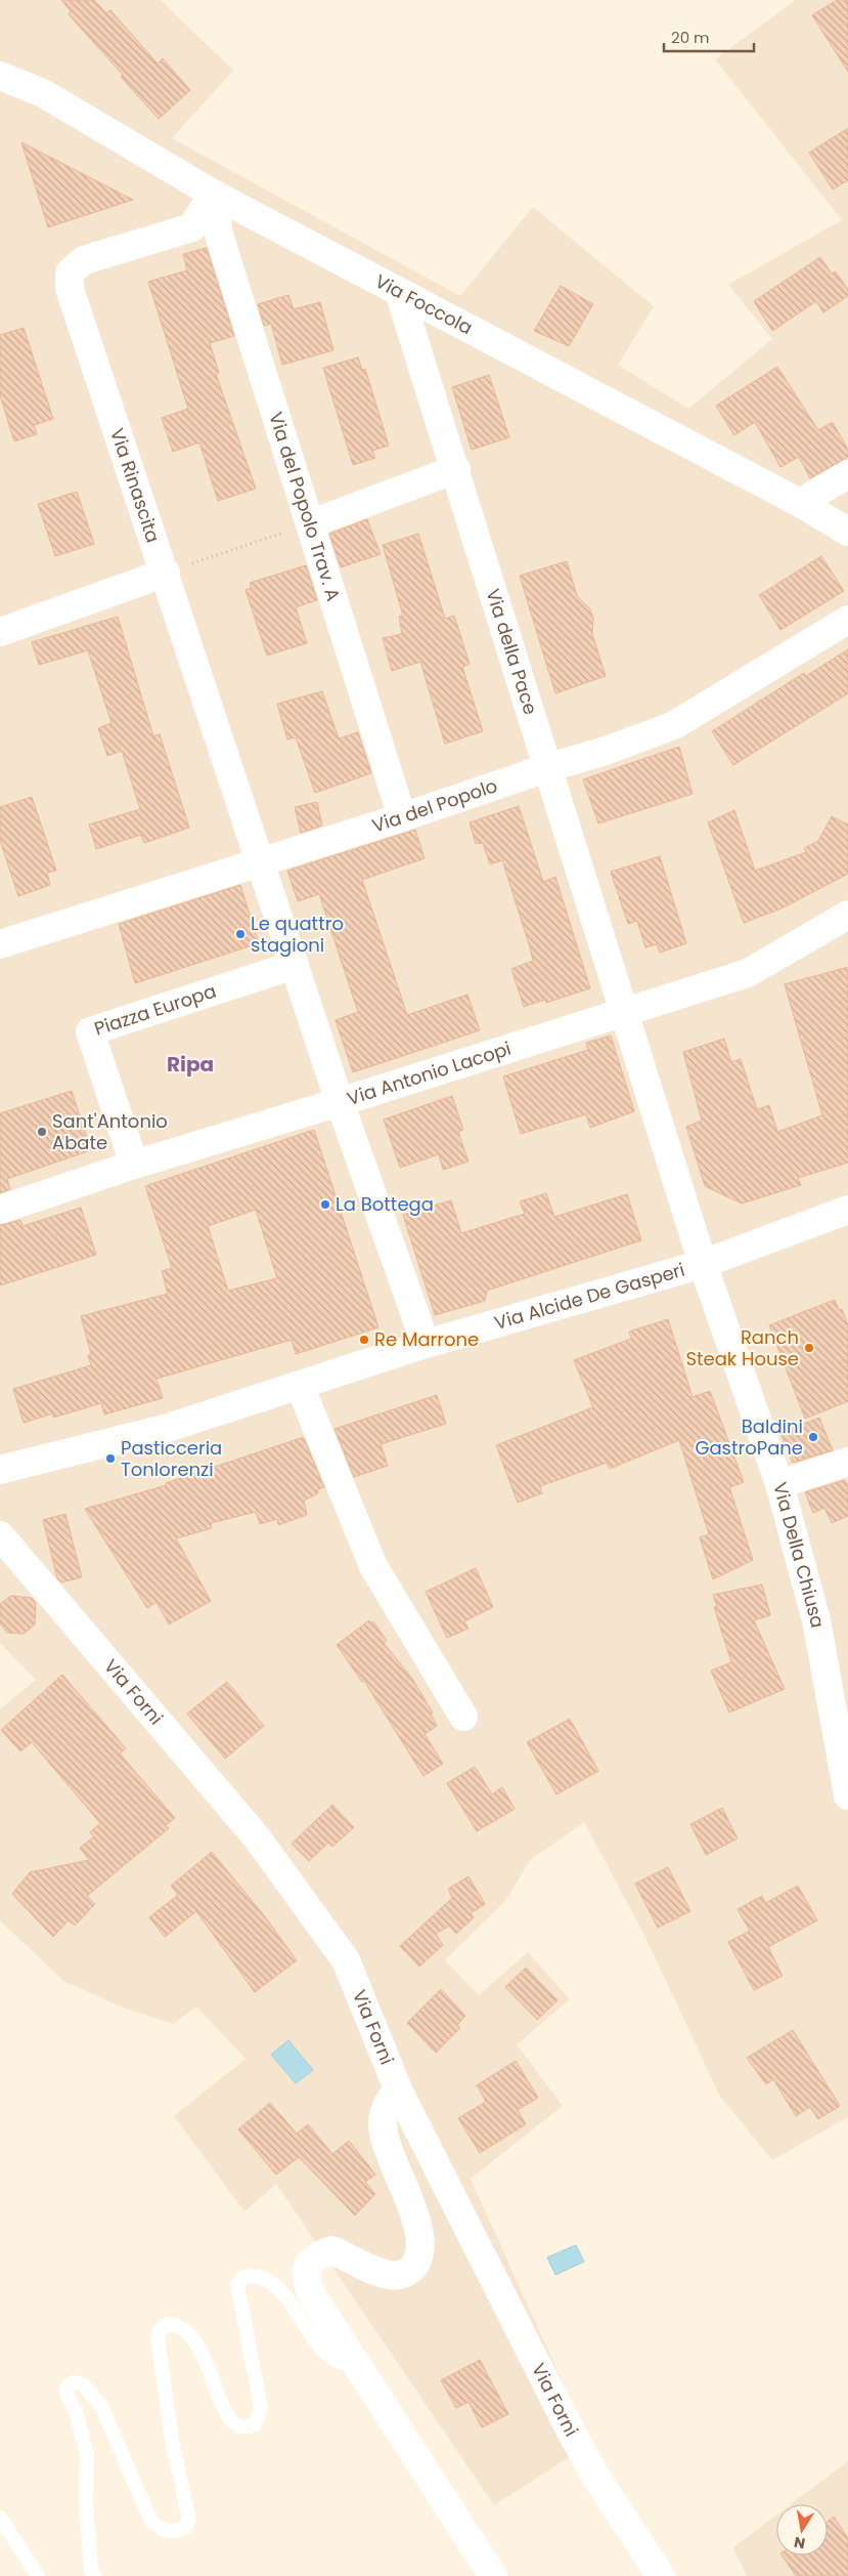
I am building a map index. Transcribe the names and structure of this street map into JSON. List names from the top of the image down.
{
  "streets": {
    "street": [
      "Via Foccola",
      "Via Rinascita",
      "Via del Popolo Trav. A",
      "Via della Pace",
      "Via del Popolo",
      "Piazza Europa",
      "Via Antonio Lacopi",
      "Via Alcide De Gasperi",
      "Via Della Chiusa",
      "Via Forni"
    ]
  },
  "crossings": [
    ["Via Foccola", "Via Rinascita"],
    ["Via Foccola", "Via del Popolo Trav. A"],
    ["Via Foccola", "Via della Pace"],
    ["Via Rinascita", "Via del Popolo Trav. A"],
    ["Via Rinascita", "Via del Popolo"],
    ["Via Rinascita", "Piazza Europa"],
    ["Via Rinascita", "Via Antonio Lacopi"],
    ["Via Rinascita", "Via Alcide De Gasperi"],
    ["Via del Popolo Trav. A", "Via del Popolo"],
    ["Via della Pace", "Via del Popolo"],
    ["Via della Pace", "Via Antonio Lacopi"],
    ["Via della Pace", "Via Della Chiusa"],
    ["Piazza Europa", "Via Antonio Lacopi"],
    ["Via Antonio Lacopi", "Via Della Chiusa"],
    ["Via Alcide De Gasperi", "Via Della Chiusa"]
  ],
  "districts": ["Ripa"],
  "places": [
    "Le quattro stagioni",
    "Sant'Antonio Abate",
    "La Bottega",
    "Re Marrone",
    "Ranch Steak House",
    "Baldini GastroPane",
    "Pasticceria Tonlorenzi"
  ],
  "scale_bar": "20 m",
  "north": "bottom"
}
